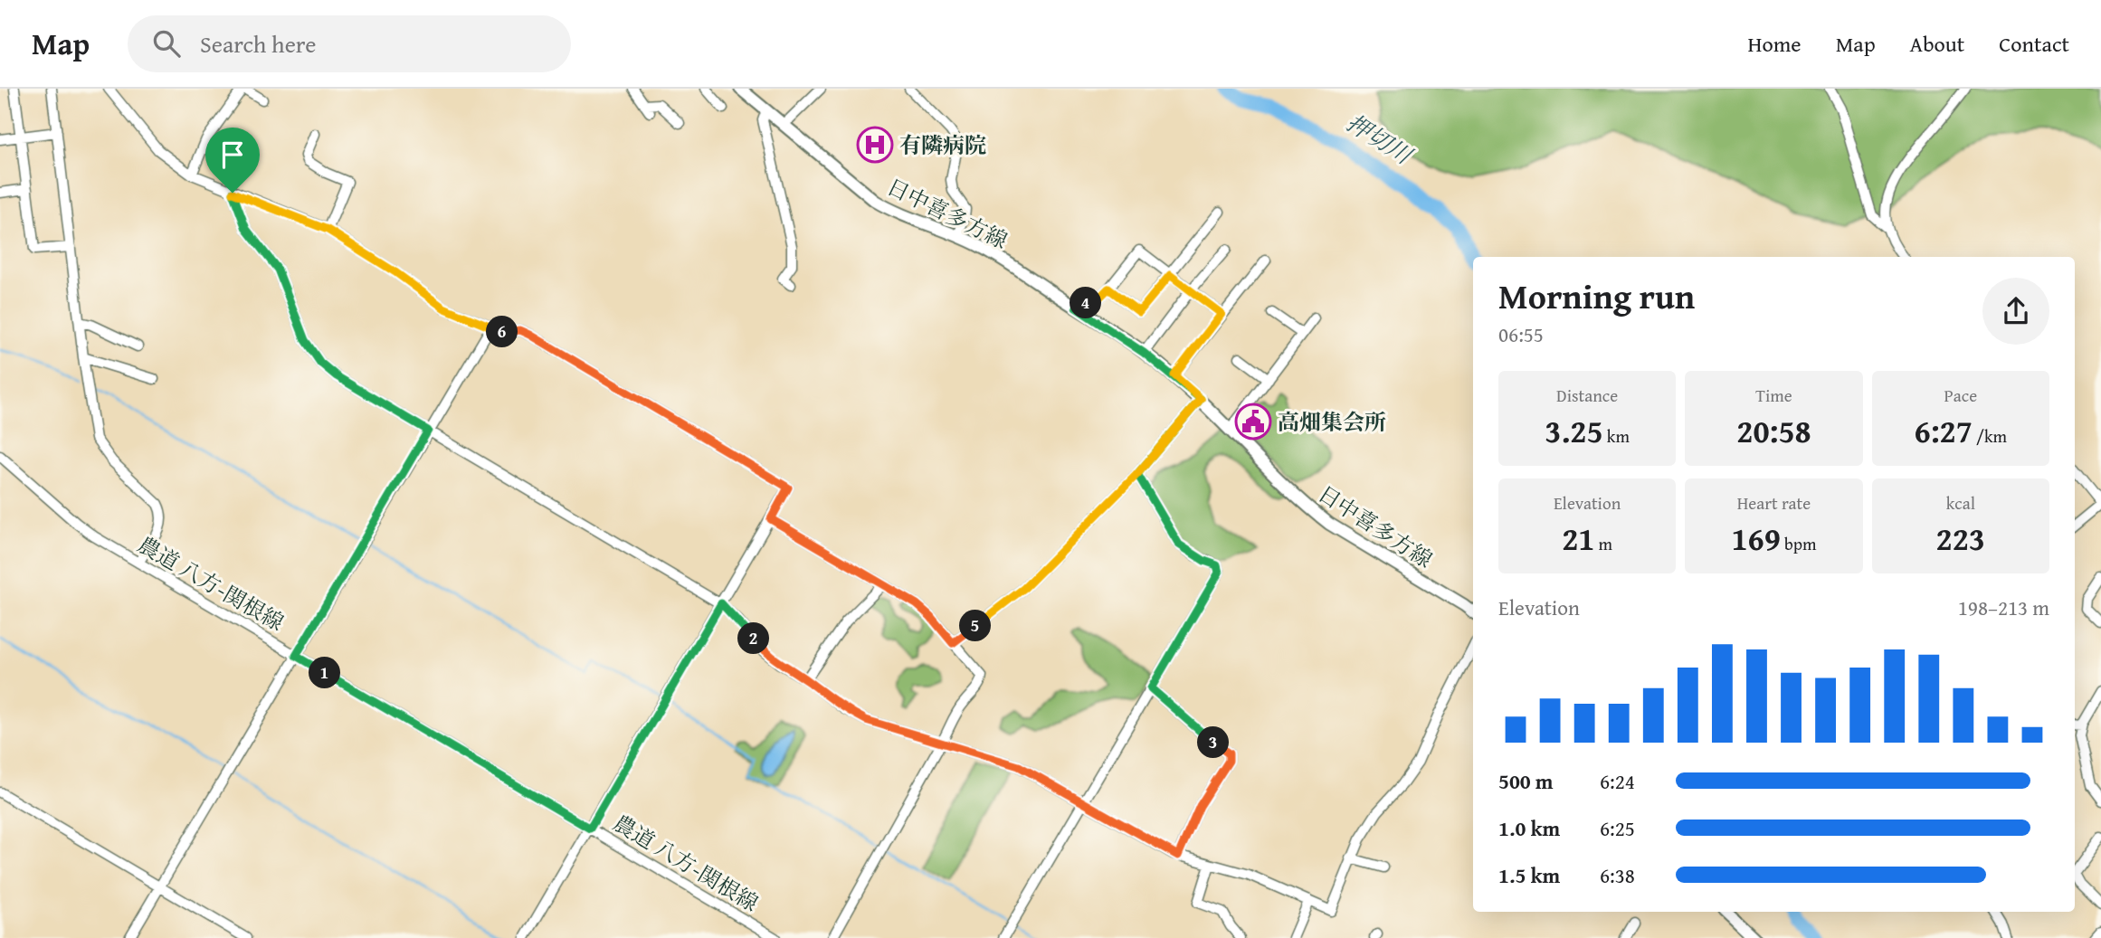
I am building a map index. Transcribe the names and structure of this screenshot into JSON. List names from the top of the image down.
{
  "streets": {
    "main road": ["日中喜多方線"],
    "street": ["農道 八方-関根線"]
  },
  "water": ["押切川"],
  "places": {
    "hospital": ["有隣病院"],
    "public building": ["高畑集会所"]
  },
  "page": {
    "header": "Map",
    "search": "Search here",
    "nav": [
      "Home",
      "Map",
      "About",
      "Contact"
    ],
    "heading": ["Morning run", "06:55"],
    "pins": [
      "4",
      "6",
      "5",
      "2",
      "1",
      "3"
    ],
    "stats": [
      ["Distance", "3.25 km"],
      ["Time", "20:58"],
      ["Pace", "6:27 /km"],
      ["Elevation", "21 m"],
      ["Heart rate", "169 bpm"],
      ["kcal", "223"]
    ],
    "chart": ["Elevation", "198–213 m"],
    "list": [
      {
        "name": "500 m",
        "note": "6:24"
      },
      {
        "name": "1.0 km",
        "note": "6:25"
      },
      {
        "name": "1.5 km",
        "note": "6:38"
      }
    ]
  }
}
